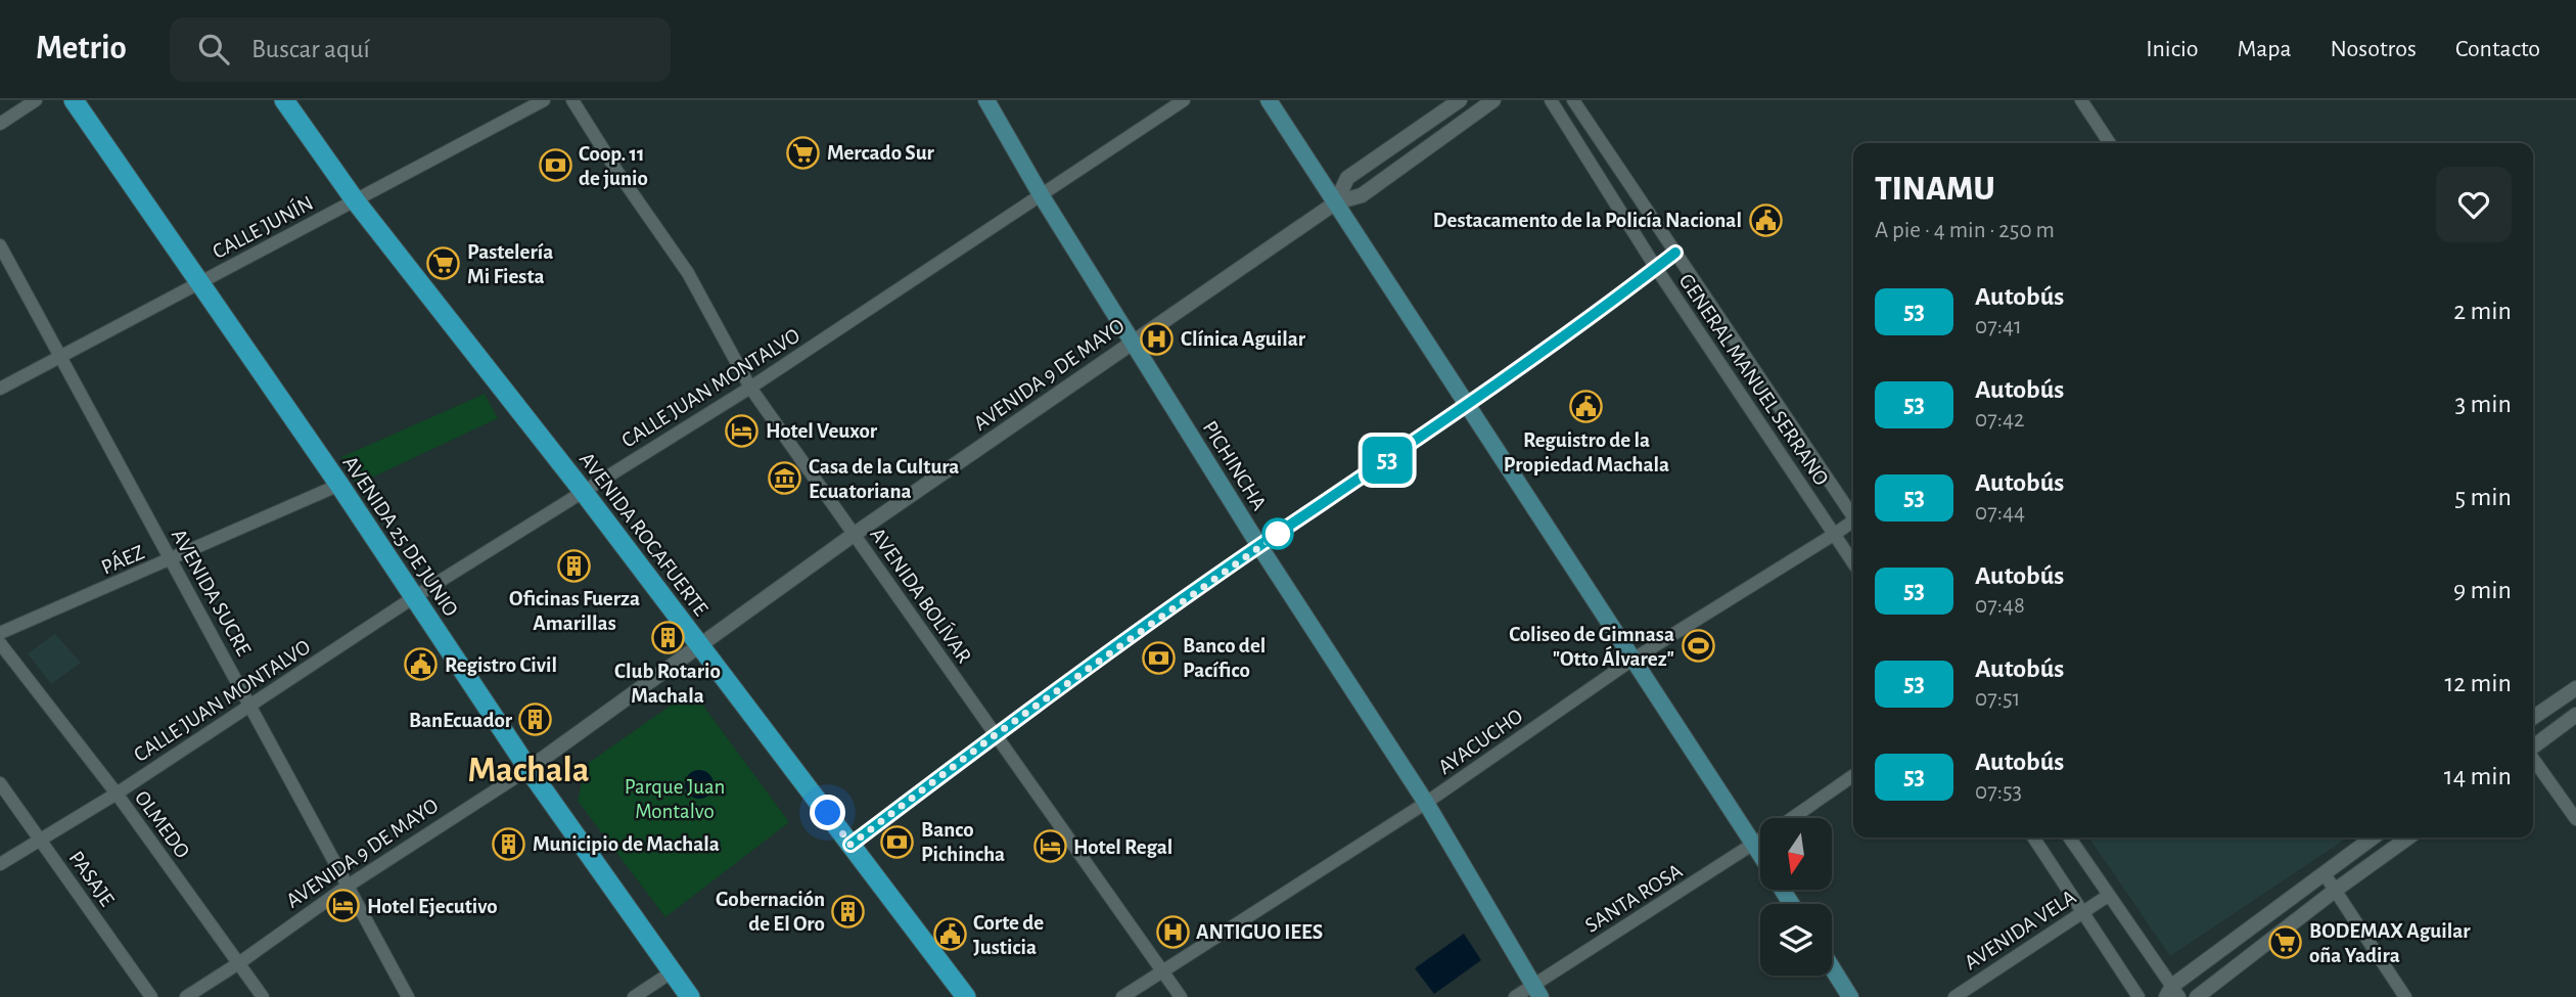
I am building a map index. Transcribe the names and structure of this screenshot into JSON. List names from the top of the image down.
{
  "streets": {
    "main road": ["PICHINCHA", "AVENIDA ROCAFUERTE", "AVENIDA 25 DE JUNIO"],
    "street": [
      "CALLE JUNÍN",
      "AVENIDA 9 DE MAYO",
      "GENERAL MANUEL SERRANO",
      "CALLE JUAN MONTALVO",
      "PÁEZ",
      "AVENIDA SUCRE",
      "AVENIDA BOLÍVAR",
      "AYACUCHO",
      "OLMEDO",
      "PASAJE",
      "SANTA ROSA",
      "AVENIDA VELA"
    ]
  },
  "crossings": [
    ["CALLE JUNÍN", "AVENIDA ROCAFUERTE"],
    ["CALLE JUNÍN", "AVENIDA 25 DE JUNIO"],
    ["CALLE JUNÍN", "AVENIDA SUCRE"],
    ["AVENIDA 9 DE MAYO", "PICHINCHA"],
    ["AVENIDA 9 DE MAYO", "AVENIDA ROCAFUERTE"],
    ["AVENIDA 9 DE MAYO", "AVENIDA 25 DE JUNIO"],
    ["AVENIDA 9 DE MAYO", "AVENIDA SUCRE"],
    ["AVENIDA 9 DE MAYO", "AVENIDA BOLÍVAR"],
    ["AVENIDA 9 DE MAYO", "OLMEDO"],
    ["GENERAL MANUEL SERRANO", "AYACUCHO"],
    ["CALLE JUAN MONTALVO", "PICHINCHA"],
    ["CALLE JUAN MONTALVO", "AVENIDA ROCAFUERTE"],
    ["CALLE JUAN MONTALVO", "AVENIDA 25 DE JUNIO"],
    ["CALLE JUAN MONTALVO", "AVENIDA SUCRE"],
    ["CALLE JUAN MONTALVO", "AVENIDA BOLÍVAR"],
    ["CALLE JUAN MONTALVO", "OLMEDO"],
    ["CALLE JUAN MONTALVO", "PASAJE"],
    ["PICHINCHA", "AYACUCHO"],
    ["PICHINCHA", "SANTA ROSA"],
    ["AVENIDA 25 DE JUNIO", "PÁEZ"],
    ["PÁEZ", "AVENIDA SUCRE"],
    ["AVENIDA BOLÍVAR", "AYACUCHO"]
  ],
  "districts": ["Machala"],
  "parks": ["Parque Juan Montalvo"],
  "places": {
    "supermarket": ["Mercado Sur", "Pastelería Mi Fiesta", "BODEMAX Aguilar oña Yadira"],
    "bank": ["Coop. 11 de junio", "Banco del Pacífico", "Banco Pichincha"],
    "public building": [
      "Destacamento de la Policía Nacional",
      "Reguistro de la Propiedad Machala",
      "Registro Civil",
      "Corte de Justicia"
    ],
    "hospital": ["Clínica Aguilar", "ANTIGUO IEES"],
    "hotel": ["Hotel Veuxor", "Hotel Regal", "Hotel Ejecutivo"],
    "museum": ["Casa de la Cultura Ecuatoriana"],
    "building": [
      "Oficinas Fuerza Amarillas",
      "Club Rotario Machala",
      "BanEcuador",
      "Municipio de Machala",
      "Gobernación de El Oro"
    ],
    "sports": ["Coliseo de Gimnasa \"Otto Álvarez\""]
  },
  "lines": ["bus line 53"],
  "north": "bottom",
  "page": {
    "header": "Metrio",
    "search": "Buscar aquí",
    "nav": [
      "Inicio",
      "Mapa",
      "Nosotros",
      "Contacto"
    ],
    "on_map": "53",
    "heading": ["TINAMU", "A pie · 4 min · 250 m"],
    "list": [
      {
        "mark": "53",
        "name": "Autobús",
        "note": "07:41",
        "value": "2 min"
      },
      {
        "mark": "53",
        "name": "Autobús",
        "note": "07:42",
        "value": "3 min"
      },
      {
        "mark": "53",
        "name": "Autobús",
        "note": "07:44",
        "value": "5 min"
      },
      {
        "mark": "53",
        "name": "Autobús",
        "note": "07:48",
        "value": "9 min"
      },
      {
        "mark": "53",
        "name": "Autobús",
        "note": "07:51",
        "value": "12 min"
      },
      {
        "mark": "53",
        "name": "Autobús",
        "note": "07:53",
        "value": "14 min"
      }
    ]
  }
}
